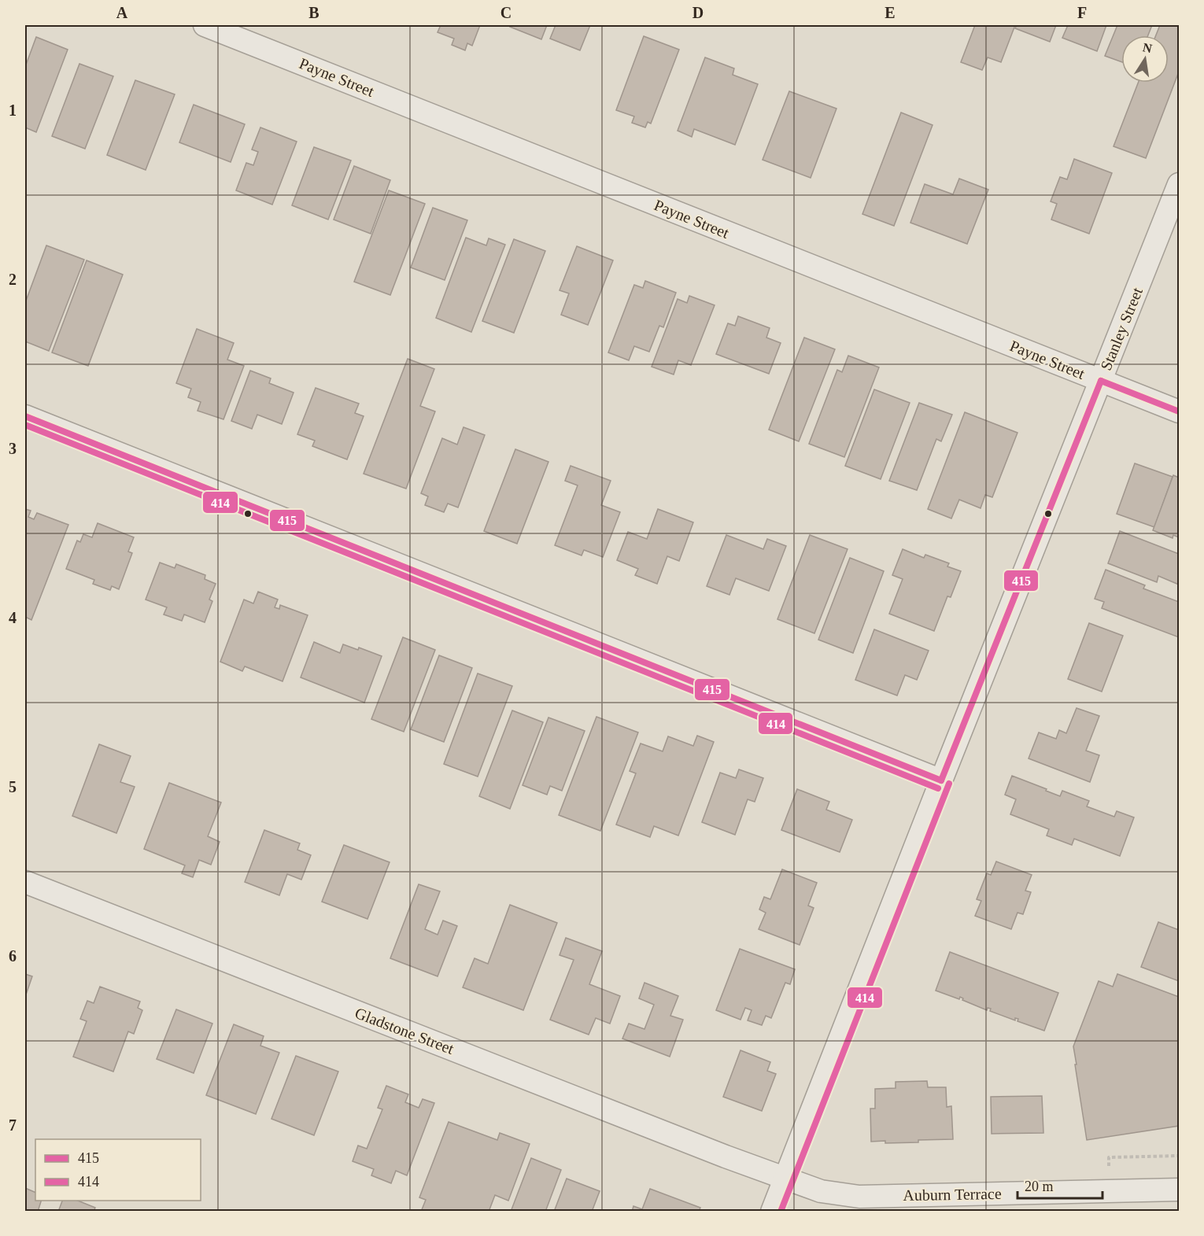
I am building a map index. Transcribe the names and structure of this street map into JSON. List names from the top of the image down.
{
  "streets": {
    "street": [
      "Payne Street",
      "Stanley Street",
      "Gladstone Street",
      "Auburn Terrace"
    ]
  },
  "crossings": [
    ["Payne Street", "Stanley Street"],
    ["Stanley Street", "Gladstone Street"],
    ["Stanley Street", "Auburn Terrace"],
    ["Gladstone Street", "Auburn Terrace"]
  ],
  "lines": ["transit line 415", "transit line 414"],
  "legend": ["415", "414"],
  "scale_bar": "20 m",
  "north": "top",
  "grid": {
    "columns": [
      "A",
      "B",
      "C",
      "D",
      "E",
      "F"
    ],
    "rows": [
      "1",
      "2",
      "3",
      "4",
      "5",
      "6",
      "7"
    ]
  }
}
